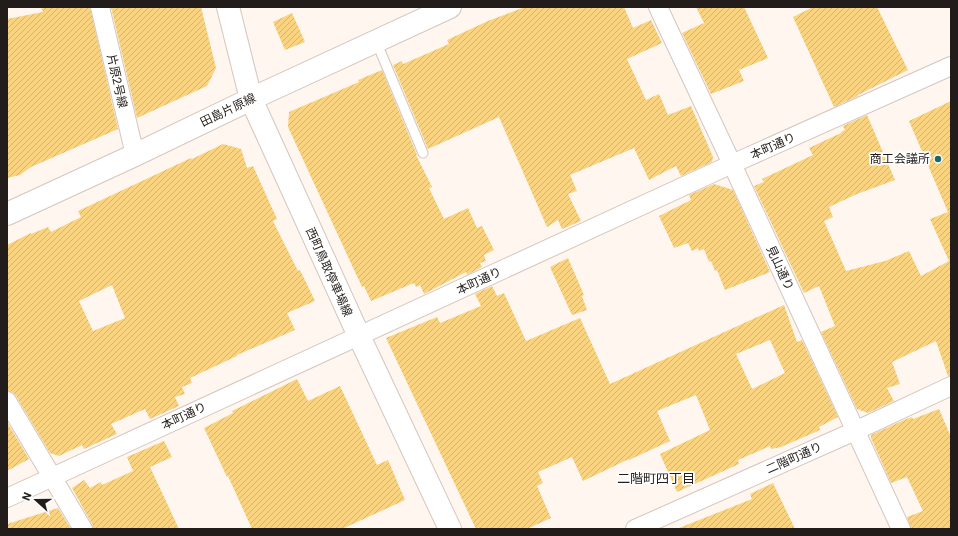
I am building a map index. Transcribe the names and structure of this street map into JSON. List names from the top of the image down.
{
  "streets": {
    "main road": ["田島片原線", "西町鳥取停車場線"],
    "street": [
      "片原2号線",
      "本町通り",
      "見山通り",
      "二階町通り"
    ]
  },
  "crossings": [
    ["片原2号線", "田島片原線"],
    ["田島片原線", "西町鳥取停車場線"],
    ["本町通り", "見山通り"],
    ["本町通り", "西町鳥取停車場線"],
    ["見山通り", "二階町通り"]
  ],
  "districts": ["二階町四丁目"],
  "places": ["商工会議所"],
  "north": "left"
}
